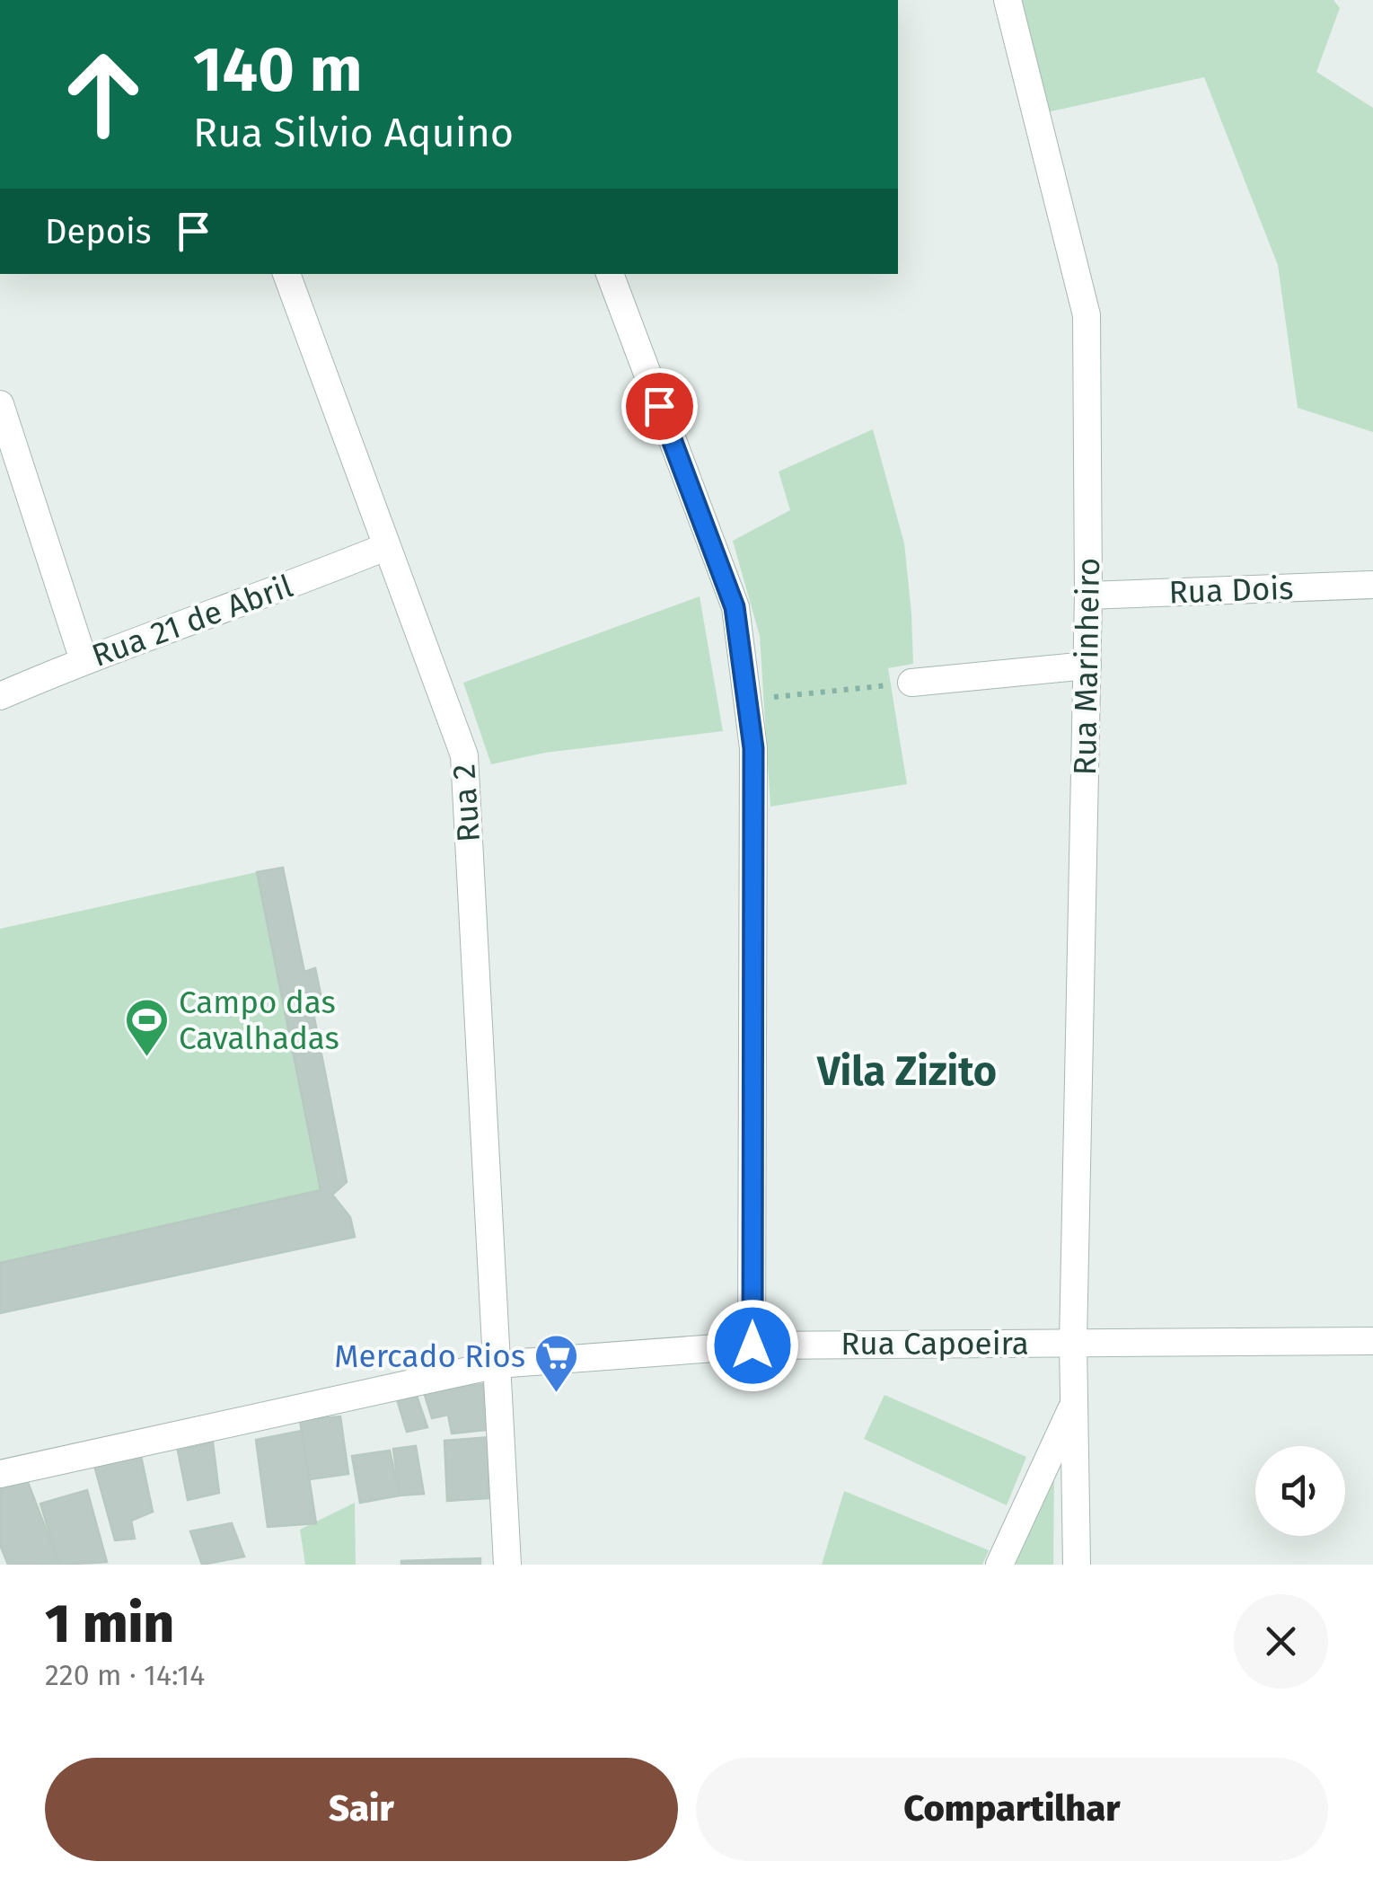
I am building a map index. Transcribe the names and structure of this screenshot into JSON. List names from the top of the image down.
{
  "streets": {
    "street": [
      "Rua Dois",
      "Rua 21 de Abril",
      "Rua Marinheiro",
      "Rua 2",
      "Rua Capoeira"
    ]
  },
  "crossings": [
    ["Rua Dois", "Rua Marinheiro"],
    ["Rua 21 de Abril", "Rua 2"],
    ["Rua Marinheiro", "Rua Capoeira"],
    ["Rua 2", "Rua Capoeira"]
  ],
  "districts": ["Vila Zizito"],
  "places": {
    "sports": ["Campo das Cavalhadas"],
    "supermarket": ["Mercado Rios"]
  },
  "page": {
    "turn": ["140 m", "Rua Silvio Aquino"],
    "then": "Depois",
    "heading": ["1 min", "220 m · 14:14"],
    "buttons": ["Sair", "Compartilhar"]
  }
}
